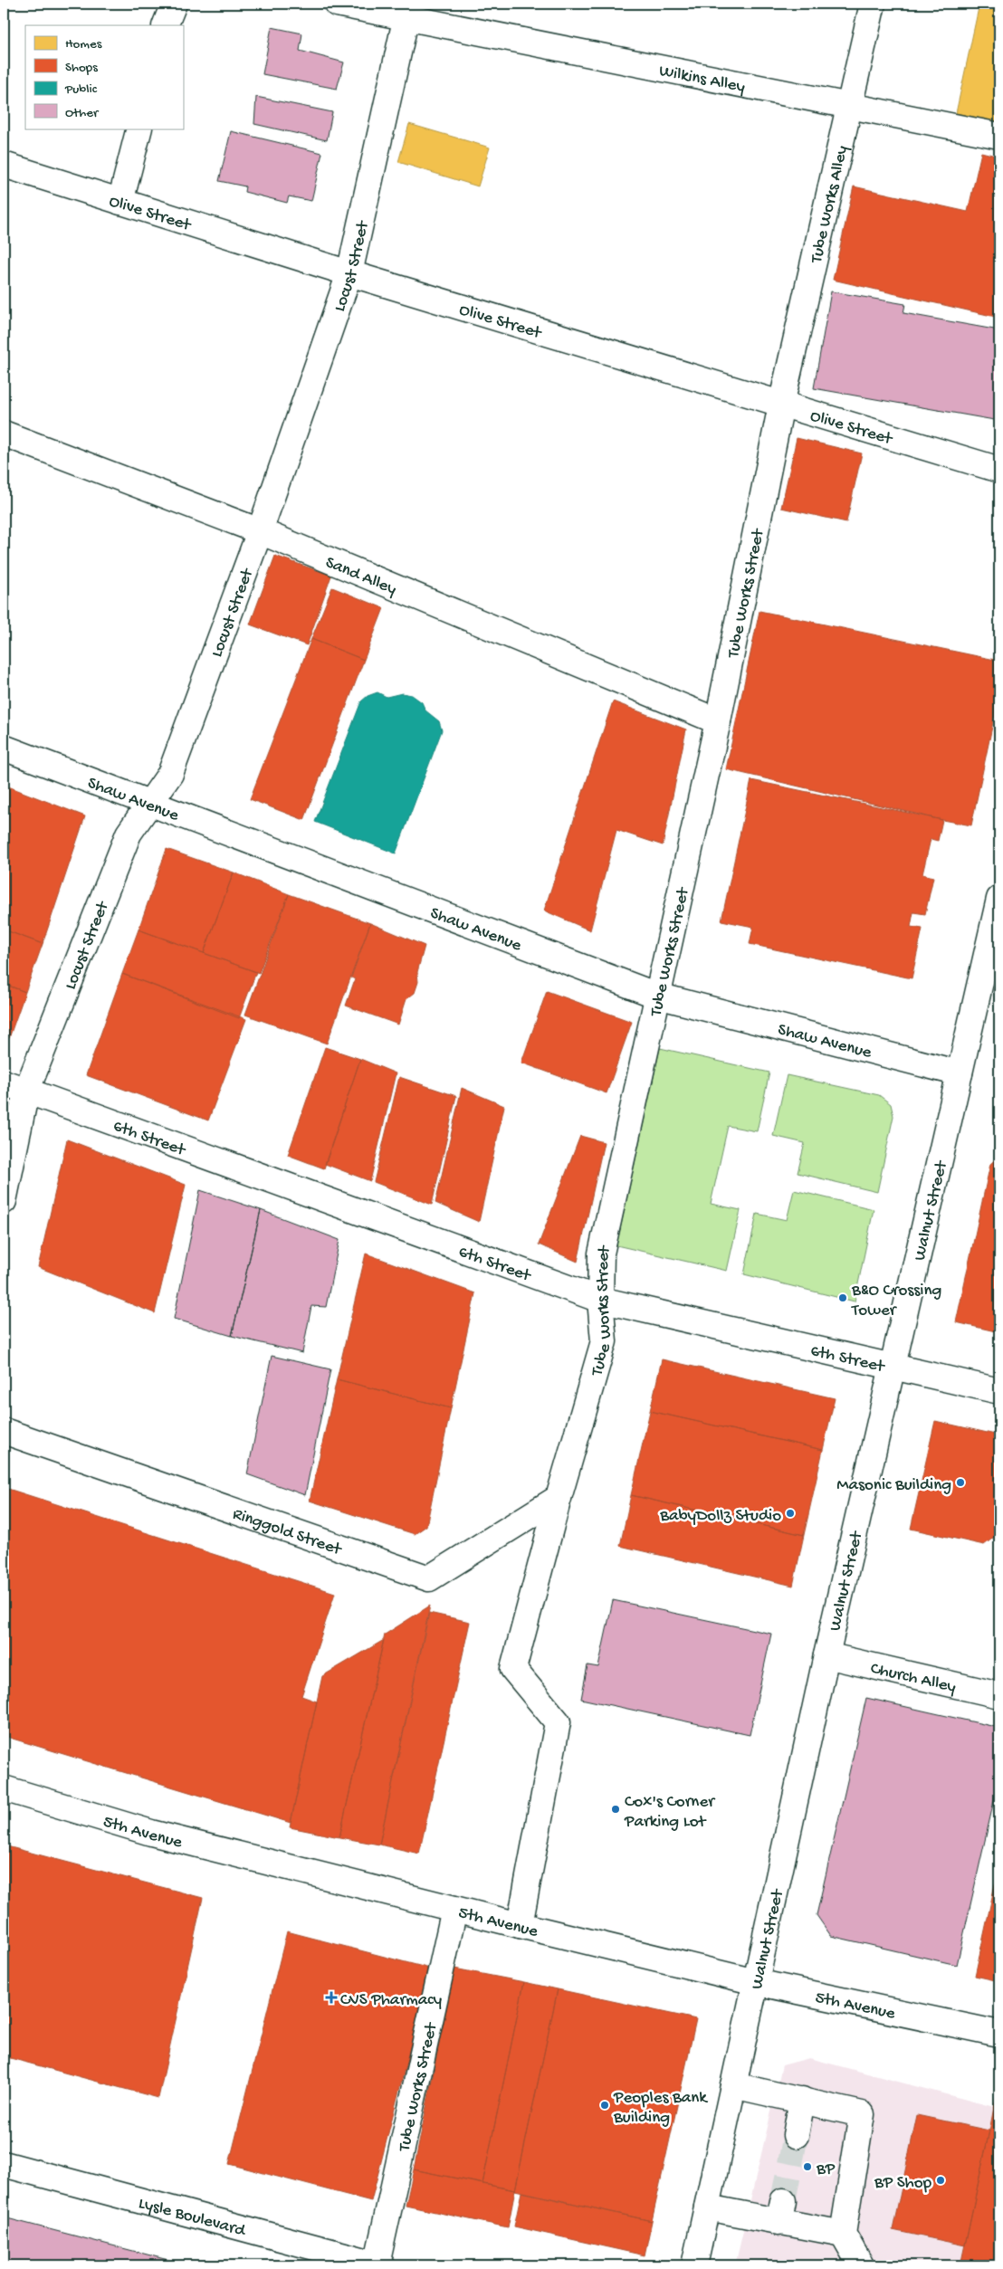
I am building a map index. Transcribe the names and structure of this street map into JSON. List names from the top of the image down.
{
  "streets": {
    "street": [
      "Wilkins Alley",
      "Tube Works Alley",
      "Olive Street",
      "Locust Street",
      "Sand Alley",
      "Tube Works Street",
      "Shaw Avenue",
      "6th Street",
      "Walnut Street",
      "Ringgold Street",
      "Church Alley",
      "5th Avenue",
      "Lysle Boulevard"
    ]
  },
  "crossings": [
    ["Wilkins Alley", "Tube Works Alley"],
    ["Wilkins Alley", "Locust Street"],
    ["Tube Works Alley", "Olive Street"],
    ["Tube Works Alley", "Tube Works Street"],
    ["Olive Street", "Locust Street"],
    ["Olive Street", "Tube Works Street"],
    ["Locust Street", "Sand Alley"],
    ["Locust Street", "Shaw Avenue"],
    ["Locust Street", "6th Street"],
    ["Sand Alley", "Tube Works Street"],
    ["Tube Works Street", "Shaw Avenue"],
    ["Tube Works Street", "6th Street"],
    ["Tube Works Street", "Ringgold Street"],
    ["Tube Works Street", "5th Avenue"],
    ["Tube Works Street", "Lysle Boulevard"],
    ["Shaw Avenue", "Walnut Street"],
    ["6th Street", "Walnut Street"],
    ["Walnut Street", "Church Alley"],
    ["Walnut Street", "5th Avenue"]
  ],
  "places": {
    "other": [
      "B&O Crossing Tower",
      "Masonic Building",
      "BabyDollz Studio",
      "Cox's Corner Parking Lot",
      "Peoples Bank Building",
      "BP",
      "BP Shop"
    ],
    "health": ["CVS Pharmacy"]
  },
  "legend": [
    "Homes",
    "Shops",
    "Public",
    "Other"
  ]
}
